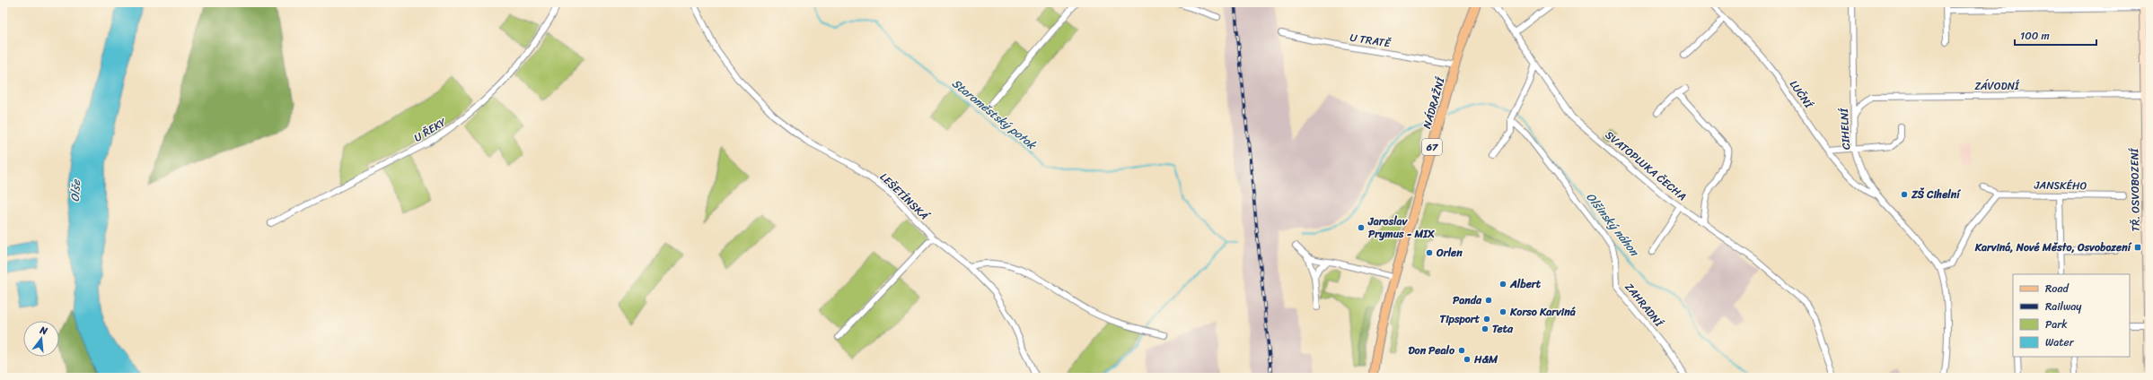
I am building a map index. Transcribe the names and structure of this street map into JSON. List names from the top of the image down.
{
  "streets": {
    "main road": ["NÁDRAŽNÍ", "67"],
    "street": [
      "U TRATĚ",
      "ZÁVODNÍ",
      "LUČNÍ",
      "CIHELNÍ",
      "U ŘEKY",
      "SVATOPLUKA ČECHA",
      "JANSKÉHO",
      "TŘ. OSVOBOZENÍ",
      "LEŠETÍNSKÁ",
      "ZAHRADNÍ"
    ]
  },
  "crossings": [
    ["U TRATĚ", "NÁDRAŽNÍ"],
    ["ZÁVODNÍ", "CIHELNÍ"],
    ["ZÁVODNÍ", "TŘ. OSVOBOZENÍ"],
    ["LUČNÍ", "CIHELNÍ"]
  ],
  "water": ["Staroměstský potok", "Olše", "Olšinský náhon"],
  "places": {
    "other": [
      "ZŠ Cihelní",
      "Jaroslav Prymus - MIX",
      "Orlen",
      "Albert",
      "Panda",
      "Korso Karviná",
      "Tipsport",
      "Teta",
      "Don Pealo",
      "H&M"
    ],
    "transit": ["Karviná, Nové Město, Osvobození"]
  },
  "legend": [
    "Road",
    "Railway",
    "Park",
    "Water"
  ],
  "scale_bar": "100 m",
  "north": "top"
}
